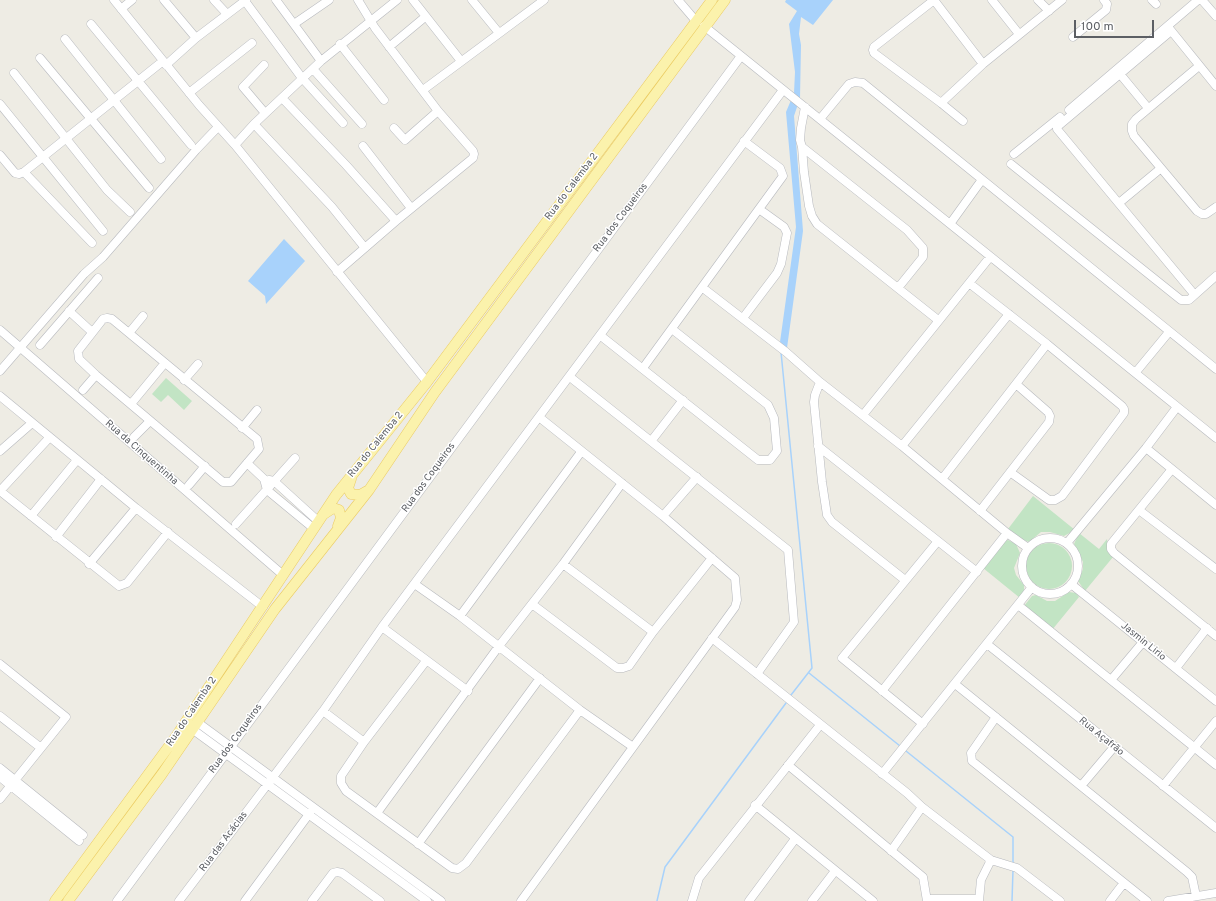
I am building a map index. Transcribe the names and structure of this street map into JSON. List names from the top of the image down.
{
  "streets": {
    "main road": ["Rua do Calemba 2"],
    "street": [
      "Rua dos Coqueiros",
      "Rua da Cinquentinha",
      "Jasmin Lirio",
      "Rua Açafrão",
      "Rua das Acácias"
    ]
  },
  "crossings": [
    ["Rua do Calemba 2", "Rua da Cinquentinha"]
  ],
  "scale_bar": "100 m"
}
